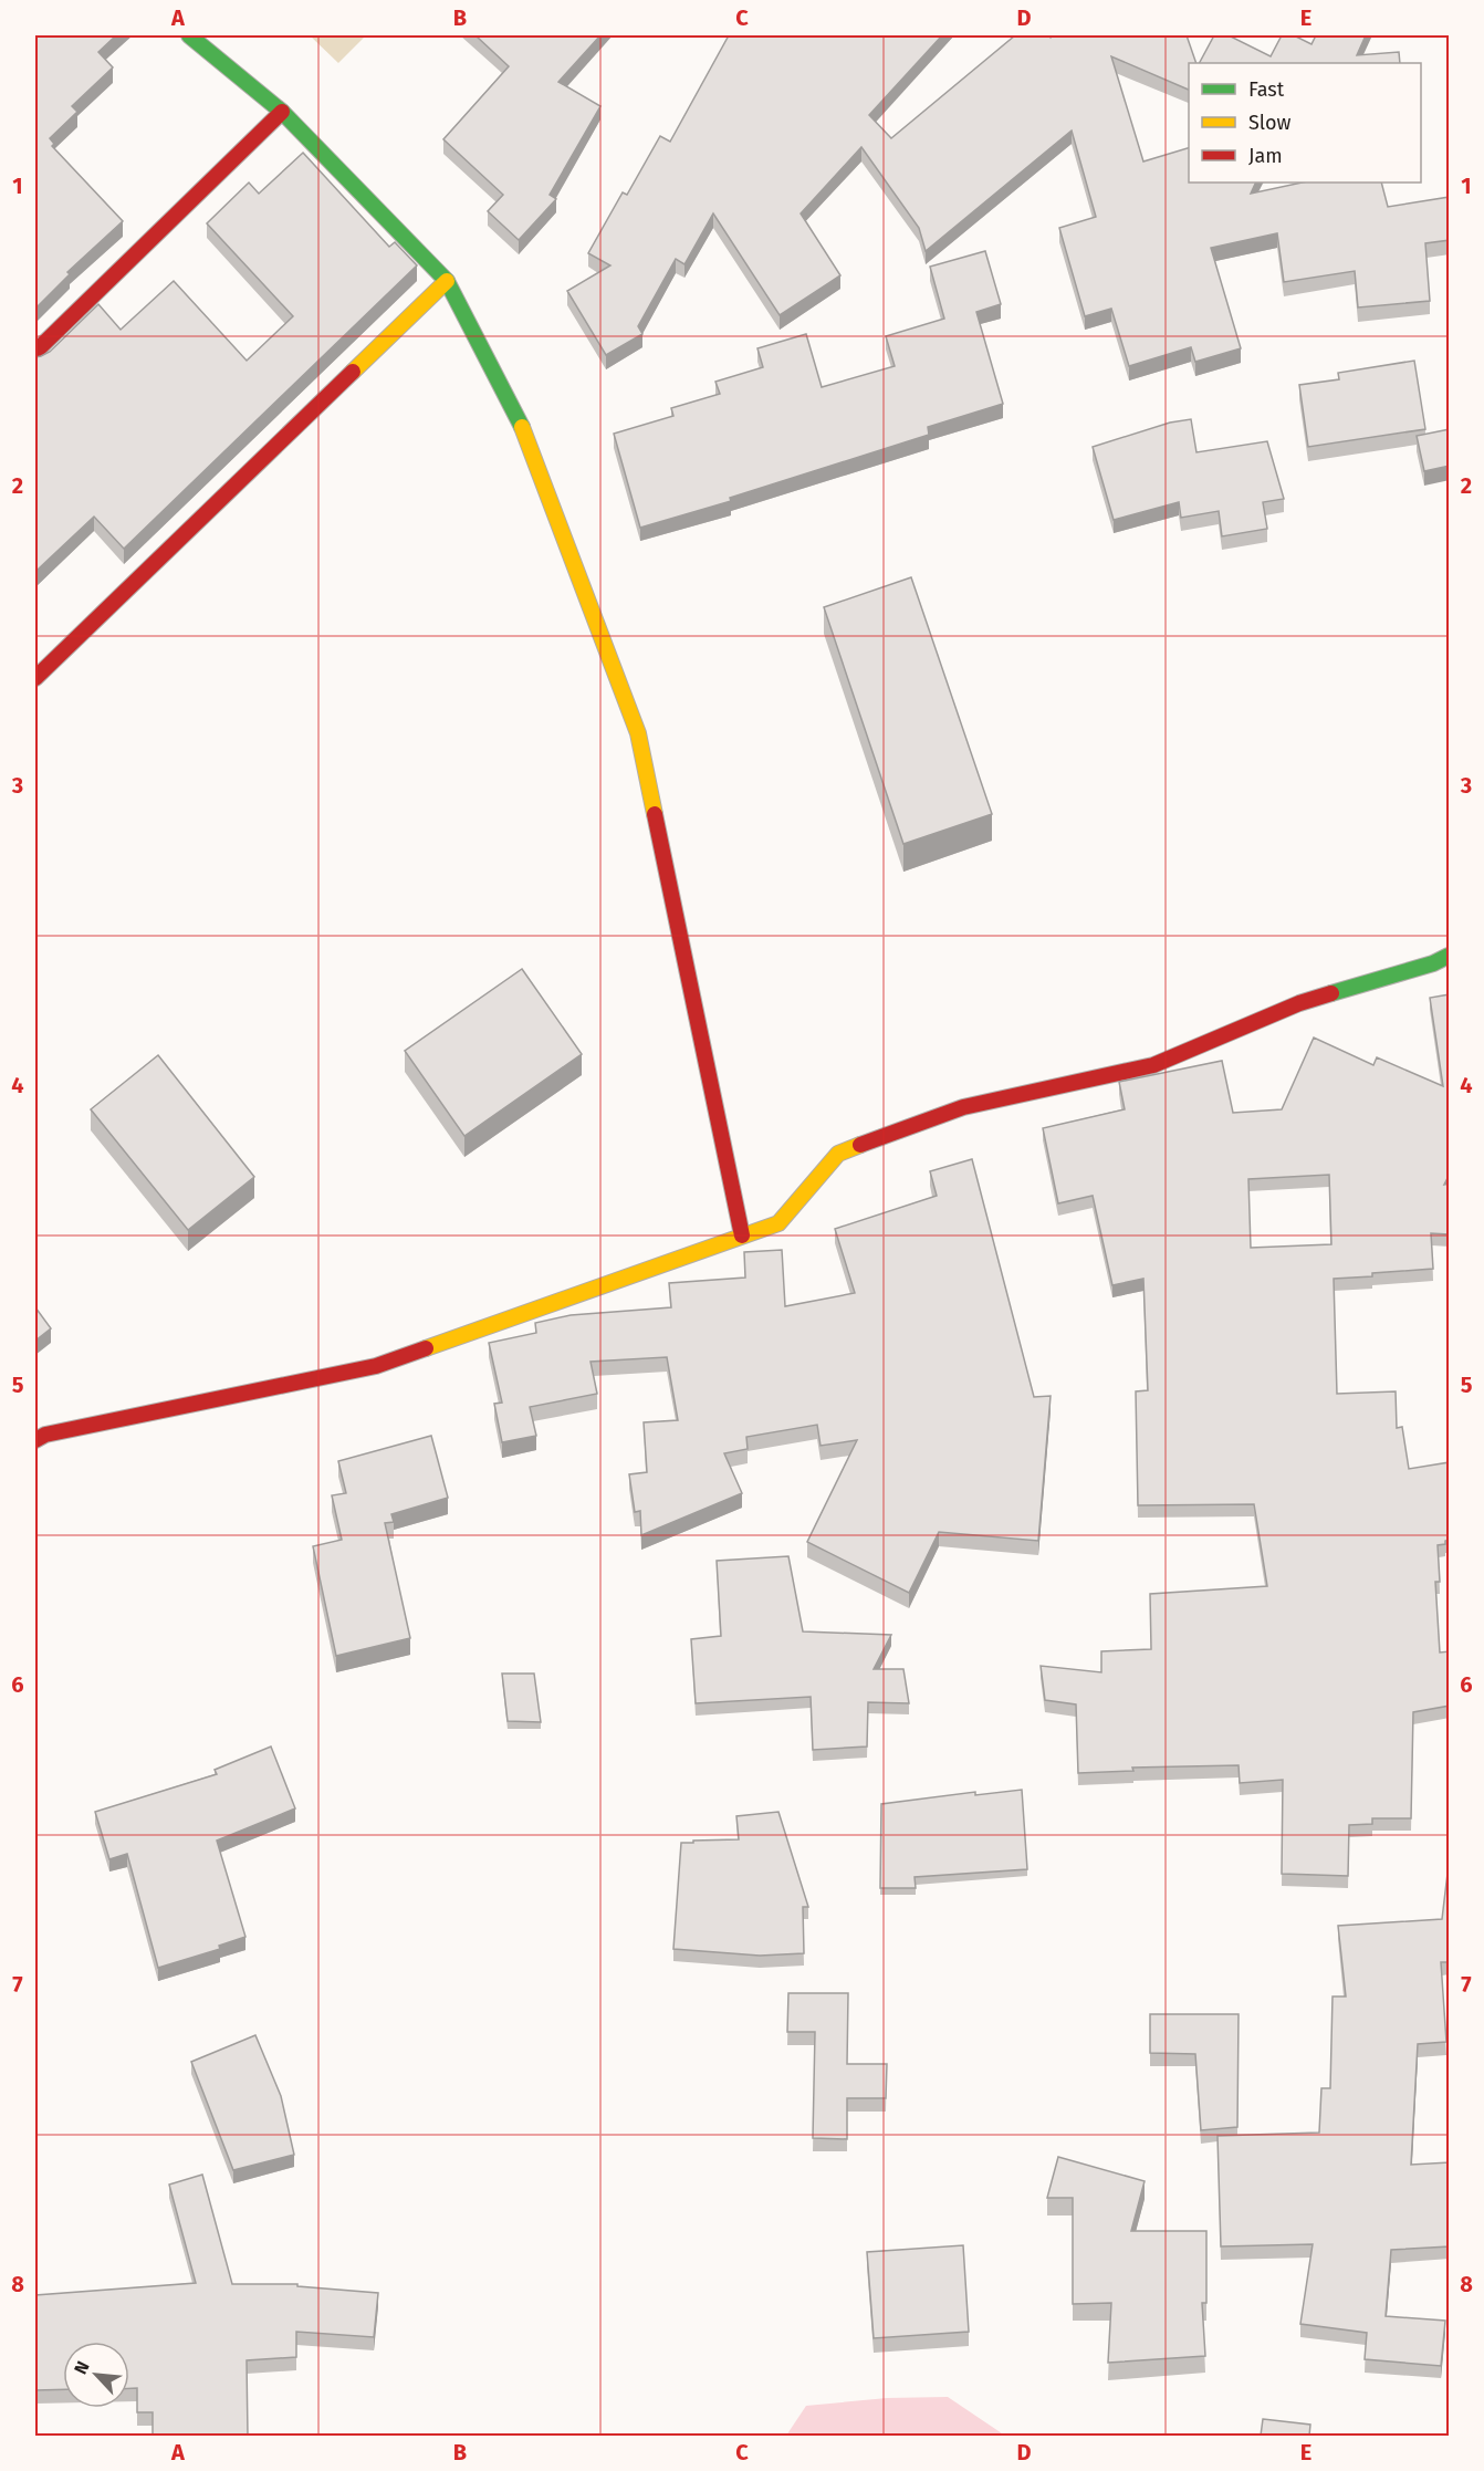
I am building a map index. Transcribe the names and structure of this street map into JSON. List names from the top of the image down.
{
  "legend": ["Fast", "Slow", "Jam"],
  "north": "top left",
  "grid": {
    "columns": [
      "A",
      "B",
      "C",
      "D",
      "E"
    ],
    "rows": [
      "1",
      "2",
      "3",
      "4",
      "5",
      "6",
      "7",
      "8"
    ]
  }
}
